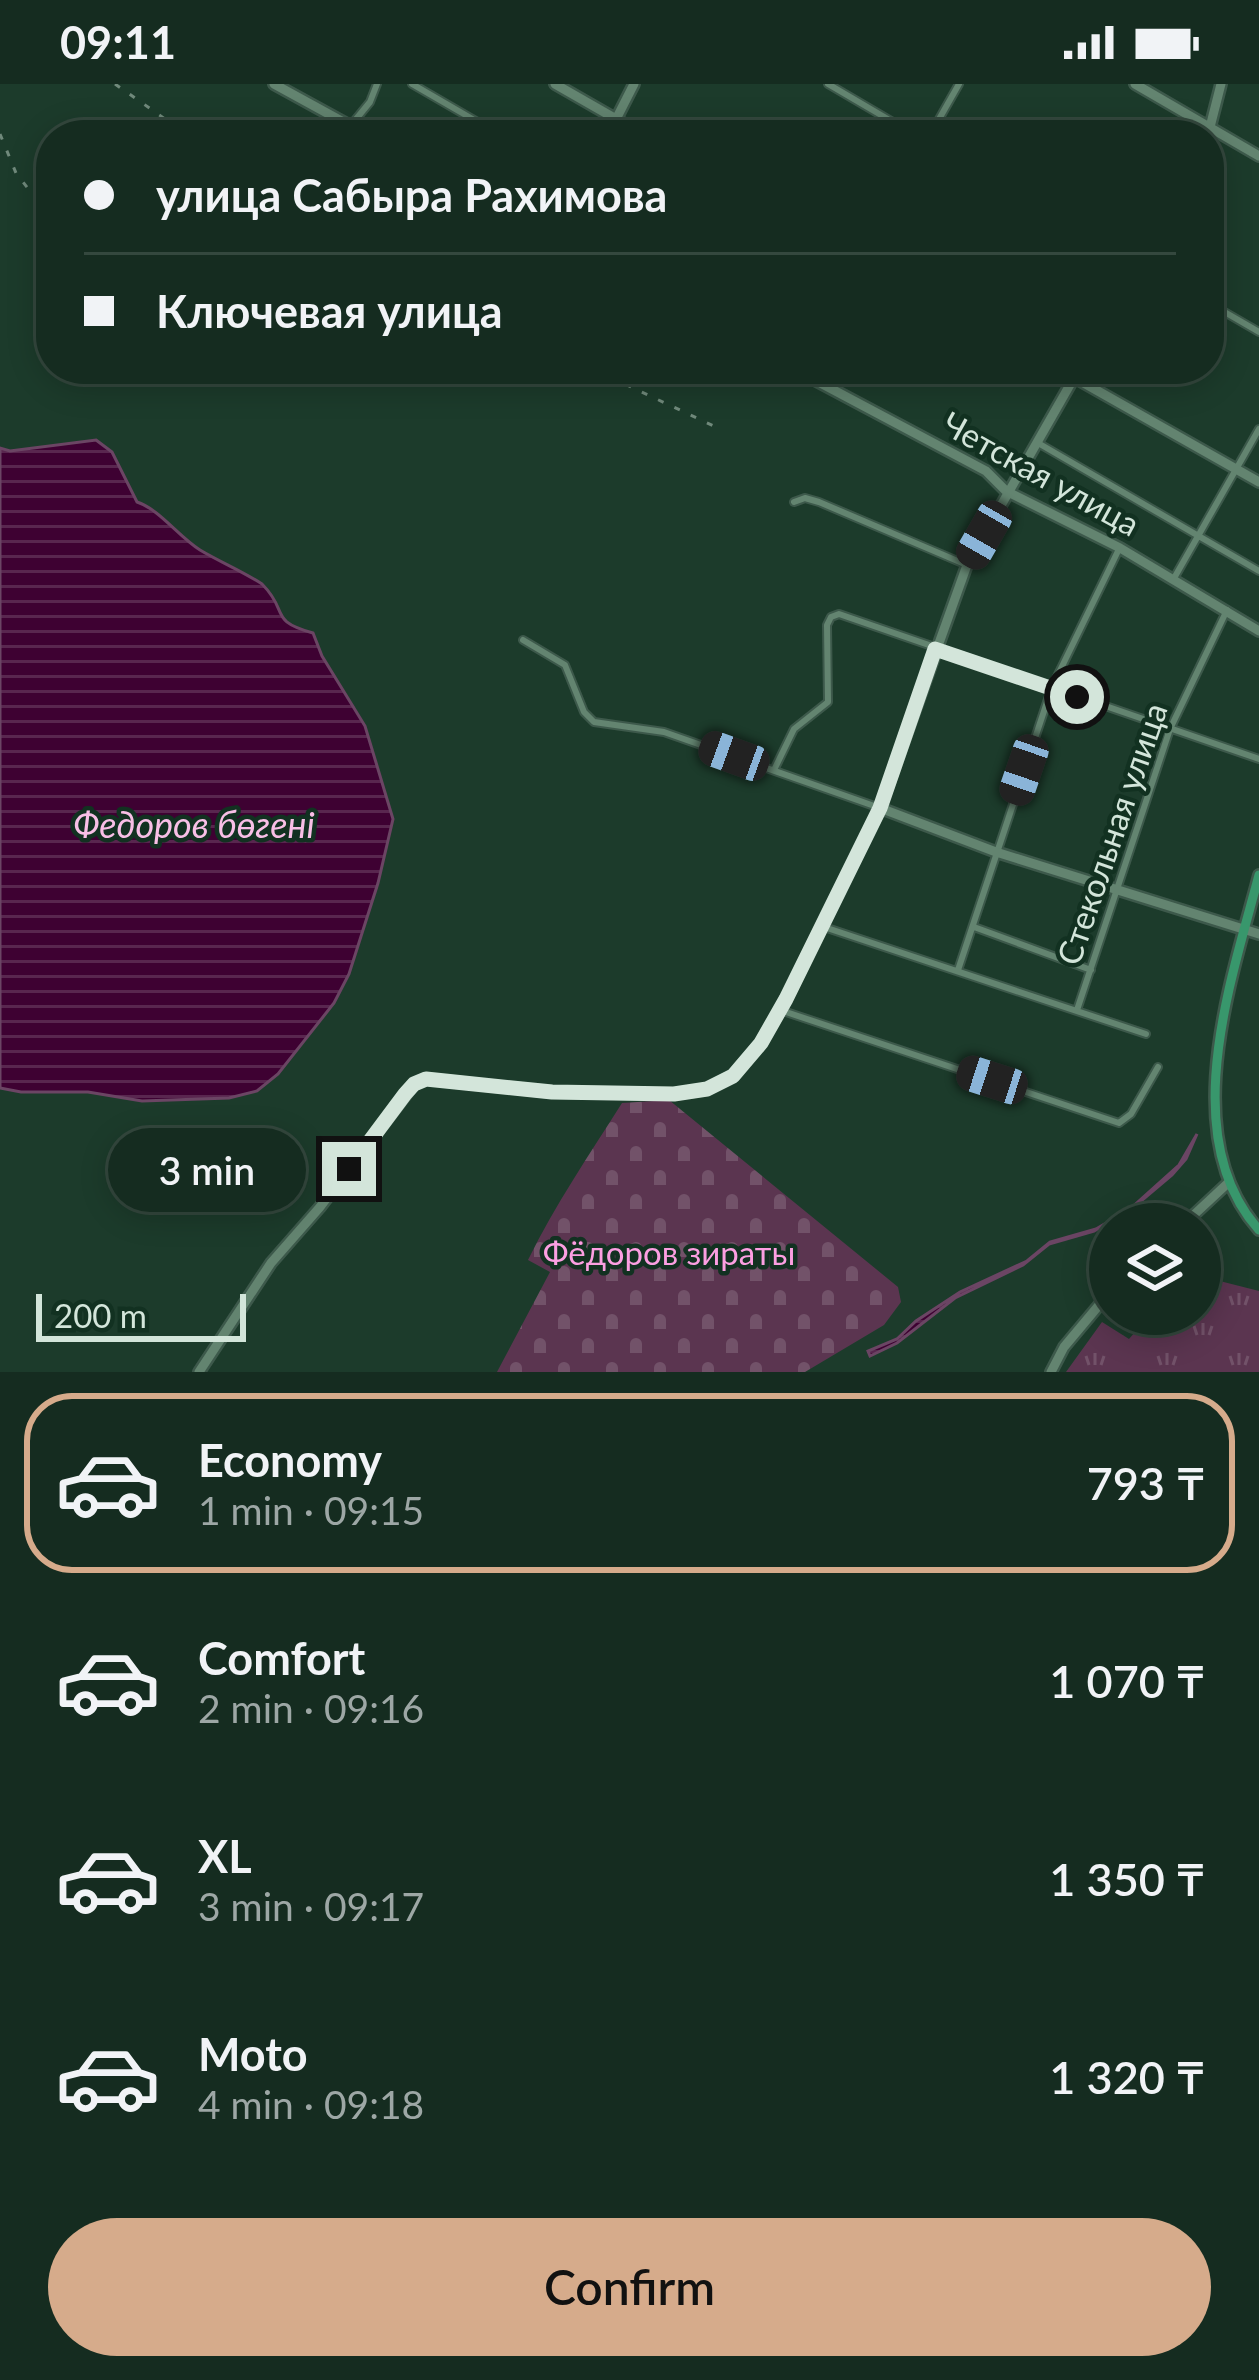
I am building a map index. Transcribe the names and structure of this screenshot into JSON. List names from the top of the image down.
{
  "streets": {
    "street": ["Четская улица", "Стекольная улица"]
  },
  "crossings": [
    ["Четская улица", "Стекольная улица"]
  ],
  "water": ["Федоров бөгені"],
  "parks": ["Фёдоров зираты"],
  "scale_bar": "200 m",
  "page": {
    "status": "09:11",
    "banner": ["улица Сабыра Рахимова", "Ключевая улица"],
    "bubble": "3 min",
    "scale": "200 m",
    "list": [
      {
        "name": "Economy",
        "note": "1 min · 09:15",
        "value": "793 ₸"
      },
      {
        "name": "Comfort",
        "note": "2 min · 09:16",
        "value": "1 070 ₸"
      },
      {
        "name": "XL",
        "note": "3 min · 09:17",
        "value": "1 350 ₸"
      },
      {
        "name": "Moto",
        "note": "4 min · 09:18",
        "value": "1 320 ₸"
      }
    ],
    "buttons": "Confirm"
  }
}
